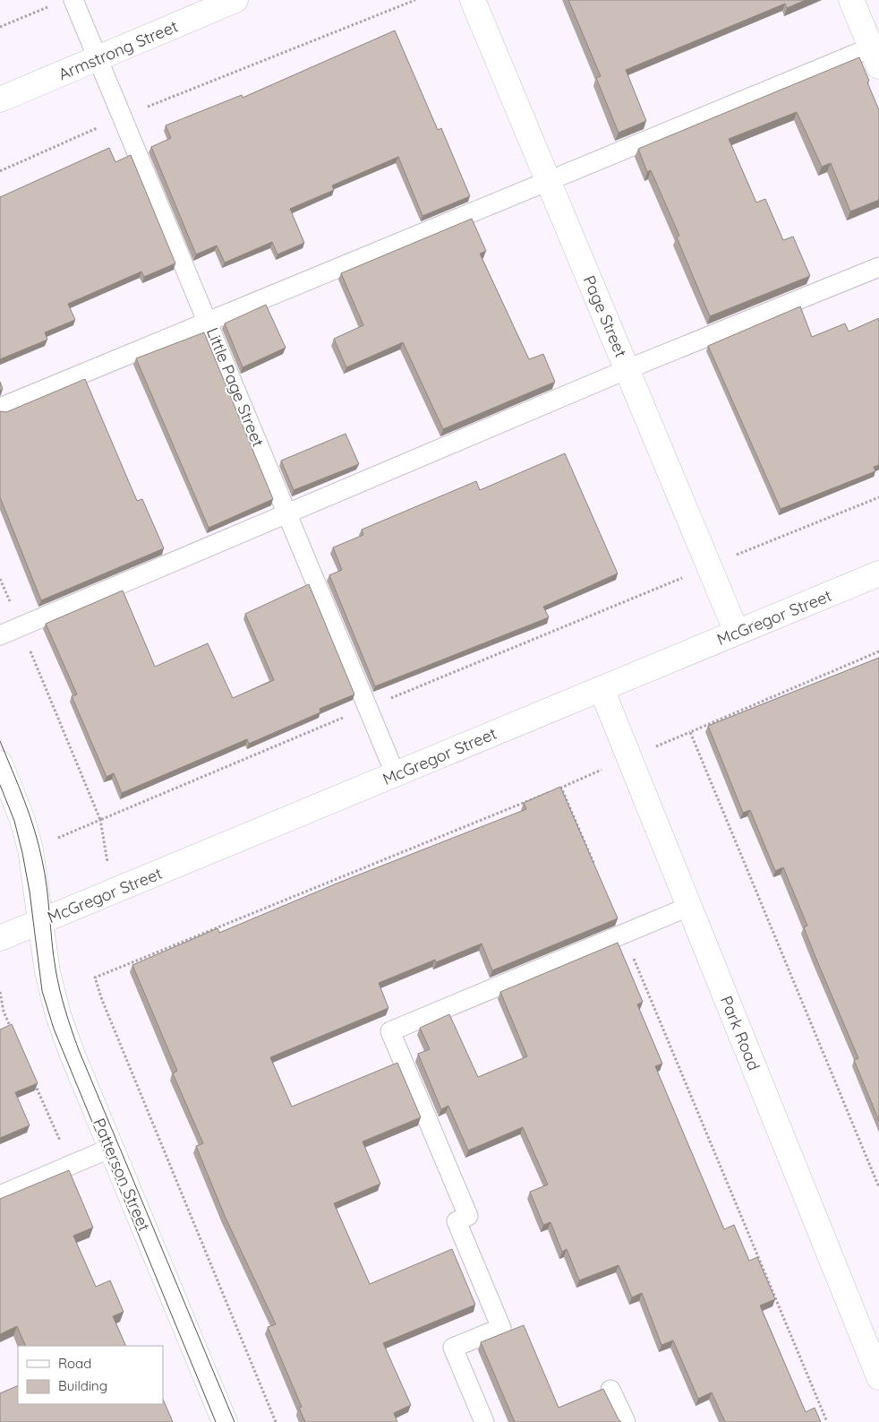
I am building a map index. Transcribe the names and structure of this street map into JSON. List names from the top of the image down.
{
  "streets": {
    "street": [
      "Armstrong Street",
      "Page Street",
      "McGregor Street",
      "Park Road",
      "Patterson Street"
    ],
    "lane": ["Little Page Street"]
  },
  "crossings": [
    ["Armstrong Street", "Little Page Street"],
    ["Page Street", "McGregor Street"],
    ["Little Page Street", "McGregor Street"],
    ["McGregor Street", "Park Road"],
    ["McGregor Street", "Patterson Street"]
  ],
  "legend": ["Road", "Building"]
}
